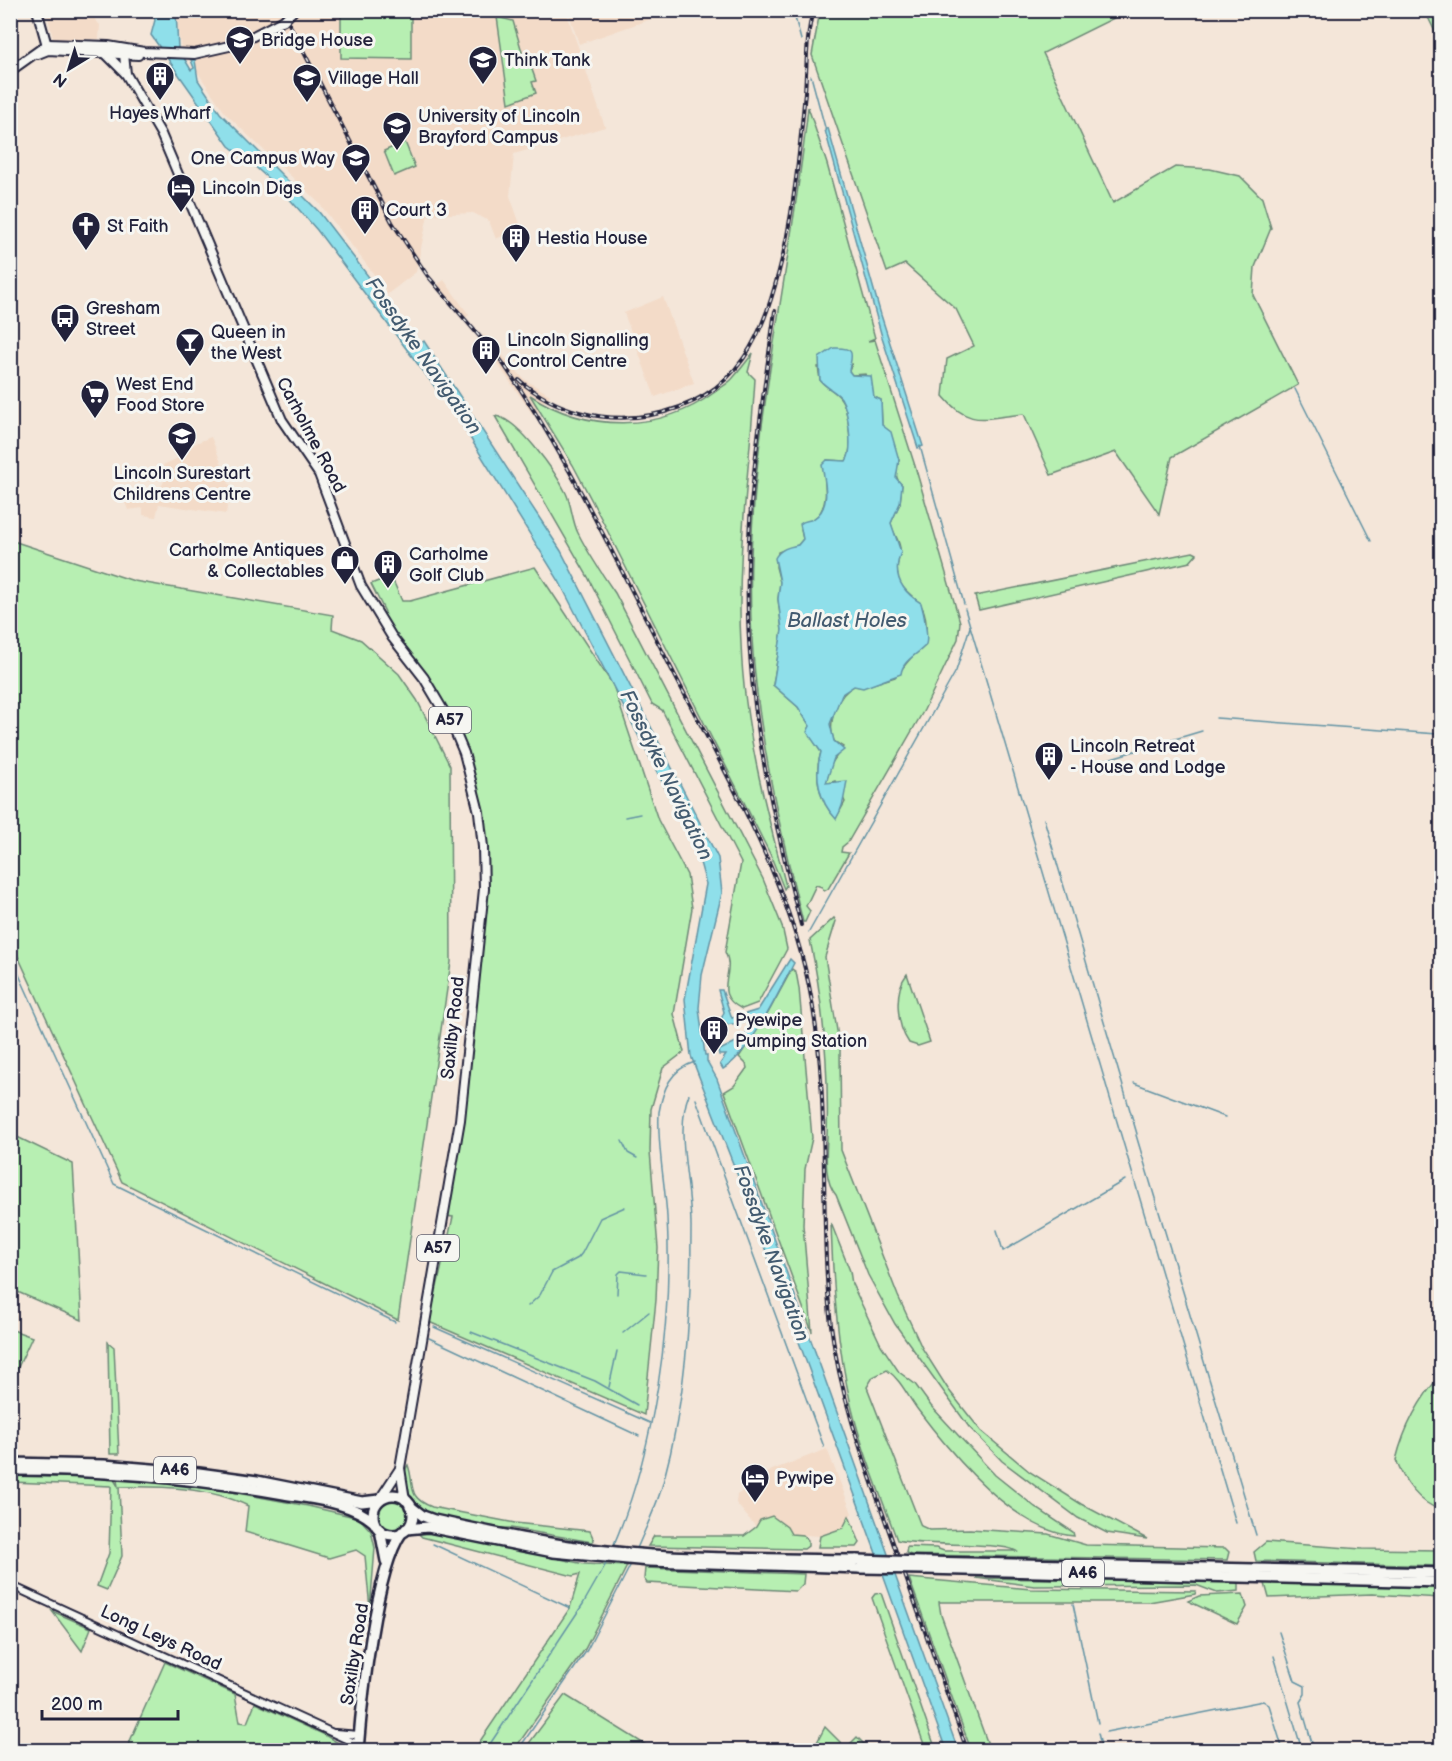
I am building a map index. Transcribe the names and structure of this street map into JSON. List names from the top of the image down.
{
  "streets": {
    "highway": ["Saxilby Road", "A46"],
    "main road": ["Carholme Road", "A57"],
    "street": ["Long Leys Road"]
  },
  "crossings": [
    ["Carholme Road", "Saxilby Road"],
    ["Saxilby Road", "A46"],
    ["Saxilby Road", "Long Leys Road"]
  ],
  "water": ["Fossdyke Navigation", "Ballast Holes"],
  "places": {
    "school or university": [
      "Bridge House",
      "Think Tank",
      "Village Hall",
      "University of Lincoln Brayford Campus",
      "One Campus Way",
      "Lincoln Surestart Childrens Centre"
    ],
    "building": [
      "Hayes Wharf",
      "Court 3",
      "Hestia House",
      "Lincoln Signalling Control Centre",
      "Carholme Golf Club",
      "Lincoln Retreat - House and Lodge",
      "Pyewipe Pumping Station"
    ],
    "hotel": ["Lincoln Digs", "Pywipe"],
    "church": ["St Faith"],
    "bus stop": ["Gresham Street"],
    "bar": ["Queen in the West"],
    "supermarket": ["West End Food Store"],
    "shop": ["Carholme Antiques & Collectables"]
  },
  "scale_bar": "200 m",
  "north": "bottom left"
}
